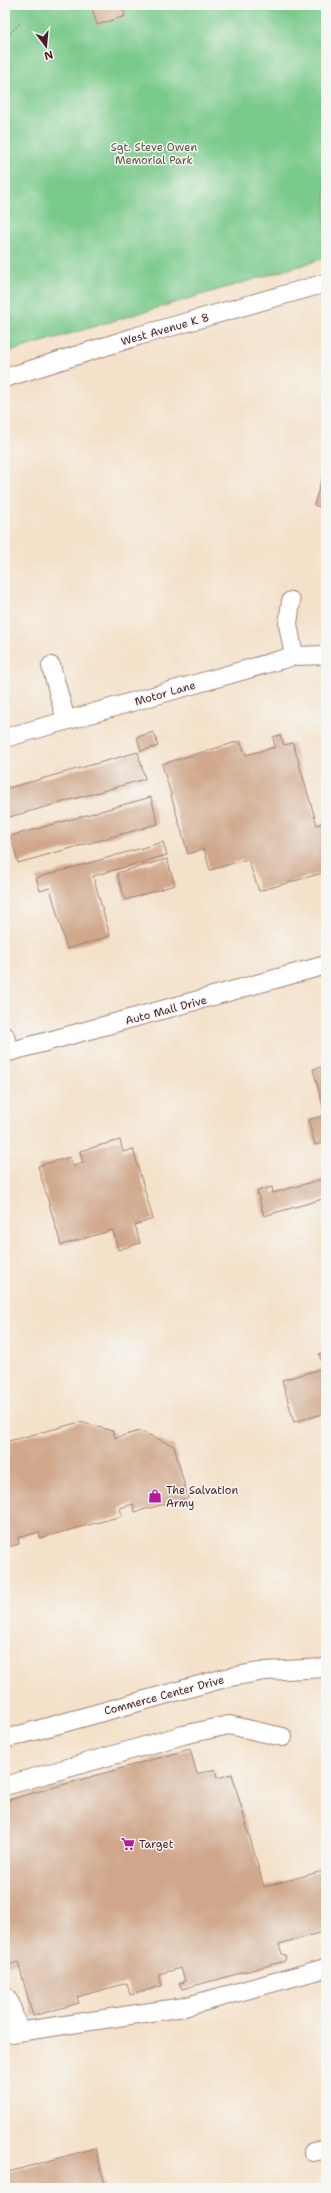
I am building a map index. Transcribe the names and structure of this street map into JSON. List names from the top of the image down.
{
  "streets": {
    "street": [
      "West Avenue K 8",
      "Motor Lane",
      "Auto Mall Drive",
      "Commerce Center Drive"
    ]
  },
  "parks": ["Sgt. Steve Owen Memorial Park"],
  "places": {
    "shop": ["The Salvation Army"],
    "supermarket": ["Target"]
  },
  "north": "bottom"
}
